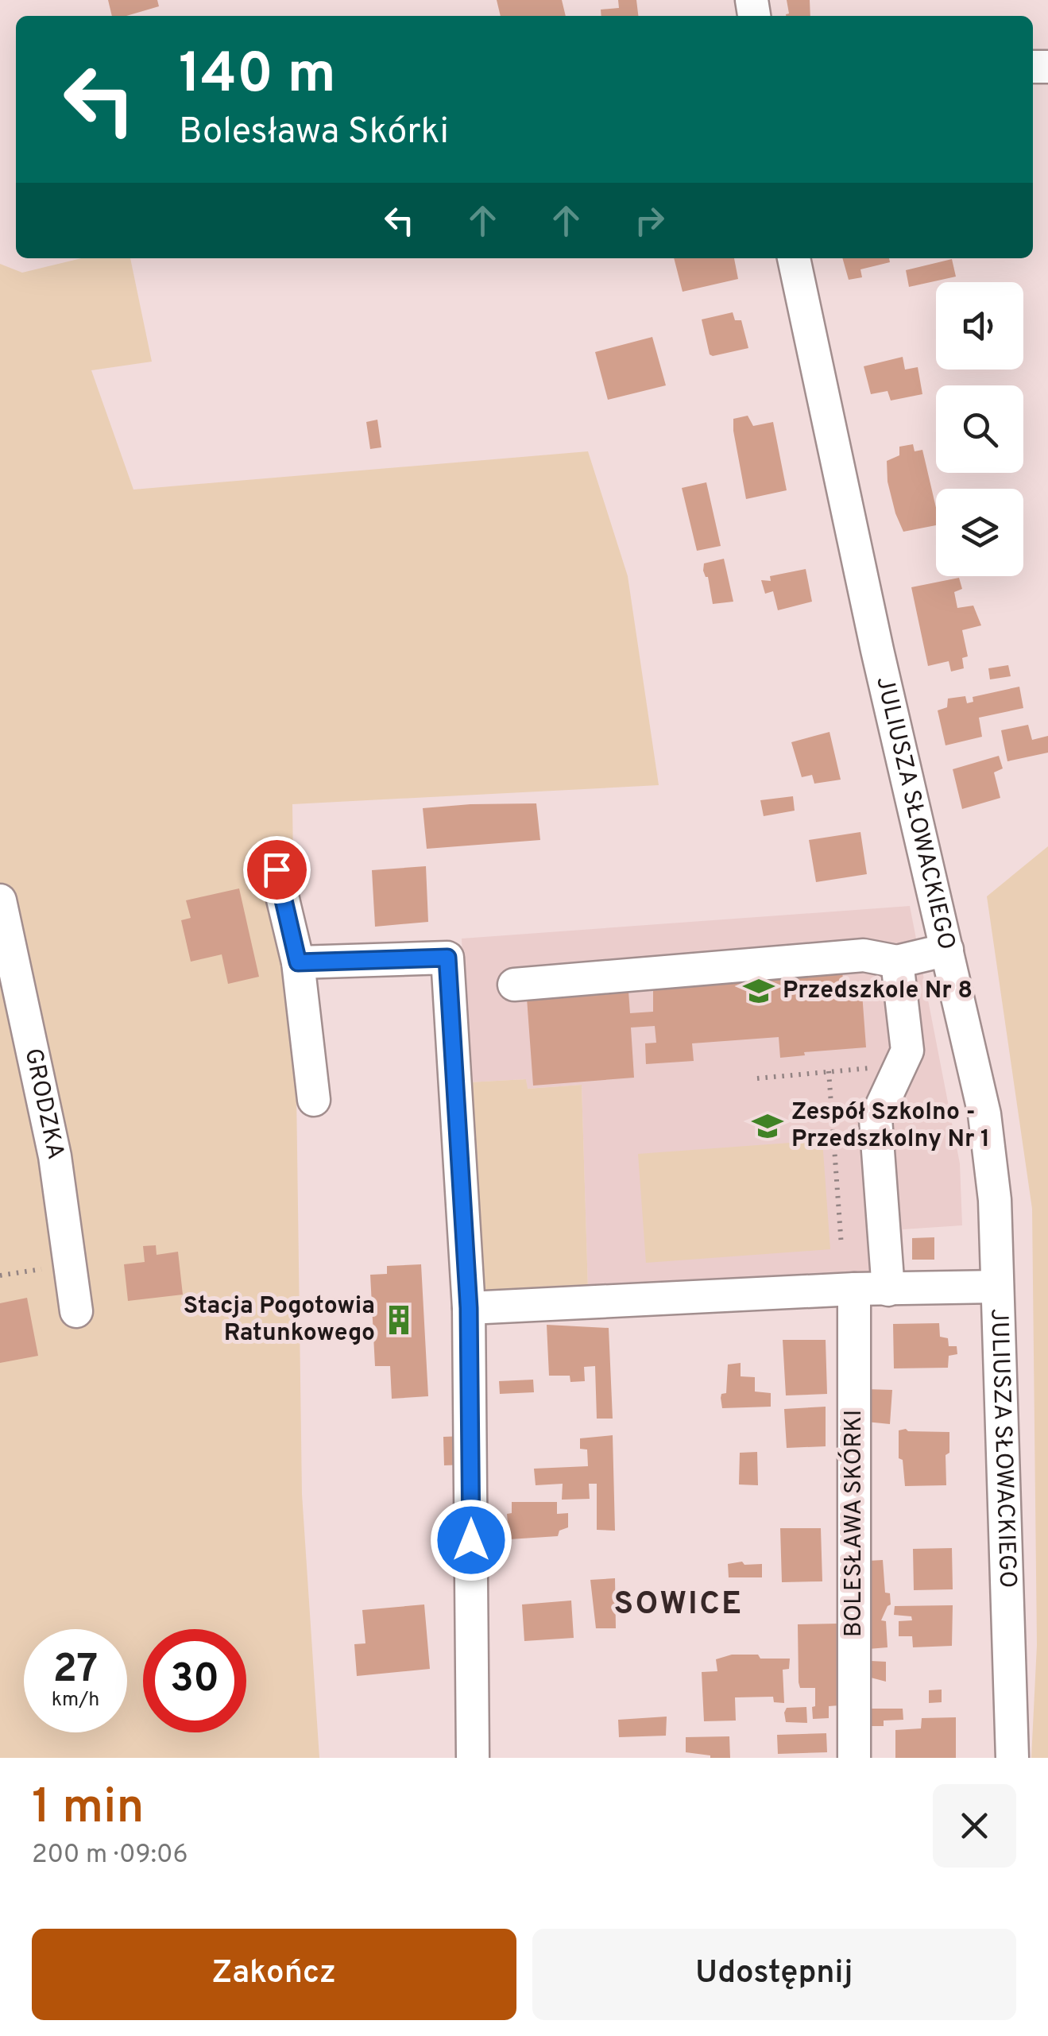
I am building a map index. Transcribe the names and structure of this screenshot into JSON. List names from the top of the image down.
{
  "streets": {
    "street": ["JULIUSZA SŁOWACKIEGO", "GRODZKA", "BOLESŁAWA SKÓRKI"]
  },
  "districts": ["SOWICE"],
  "places": {
    "school or university": ["Przedszkole Nr 8", "Zespół Szkolno - Przedszkolny Nr 1"],
    "building": ["Stacja Pogotowia Ratunkowego"]
  },
  "page": {
    "turn": ["140 m", "Bolesława Skórki"],
    "speed": "27 km/h",
    "limit": "30",
    "heading": ["1 min", "200 m · 09:06"],
    "buttons": ["Zakończ", "Udostępnij"]
  }
}
